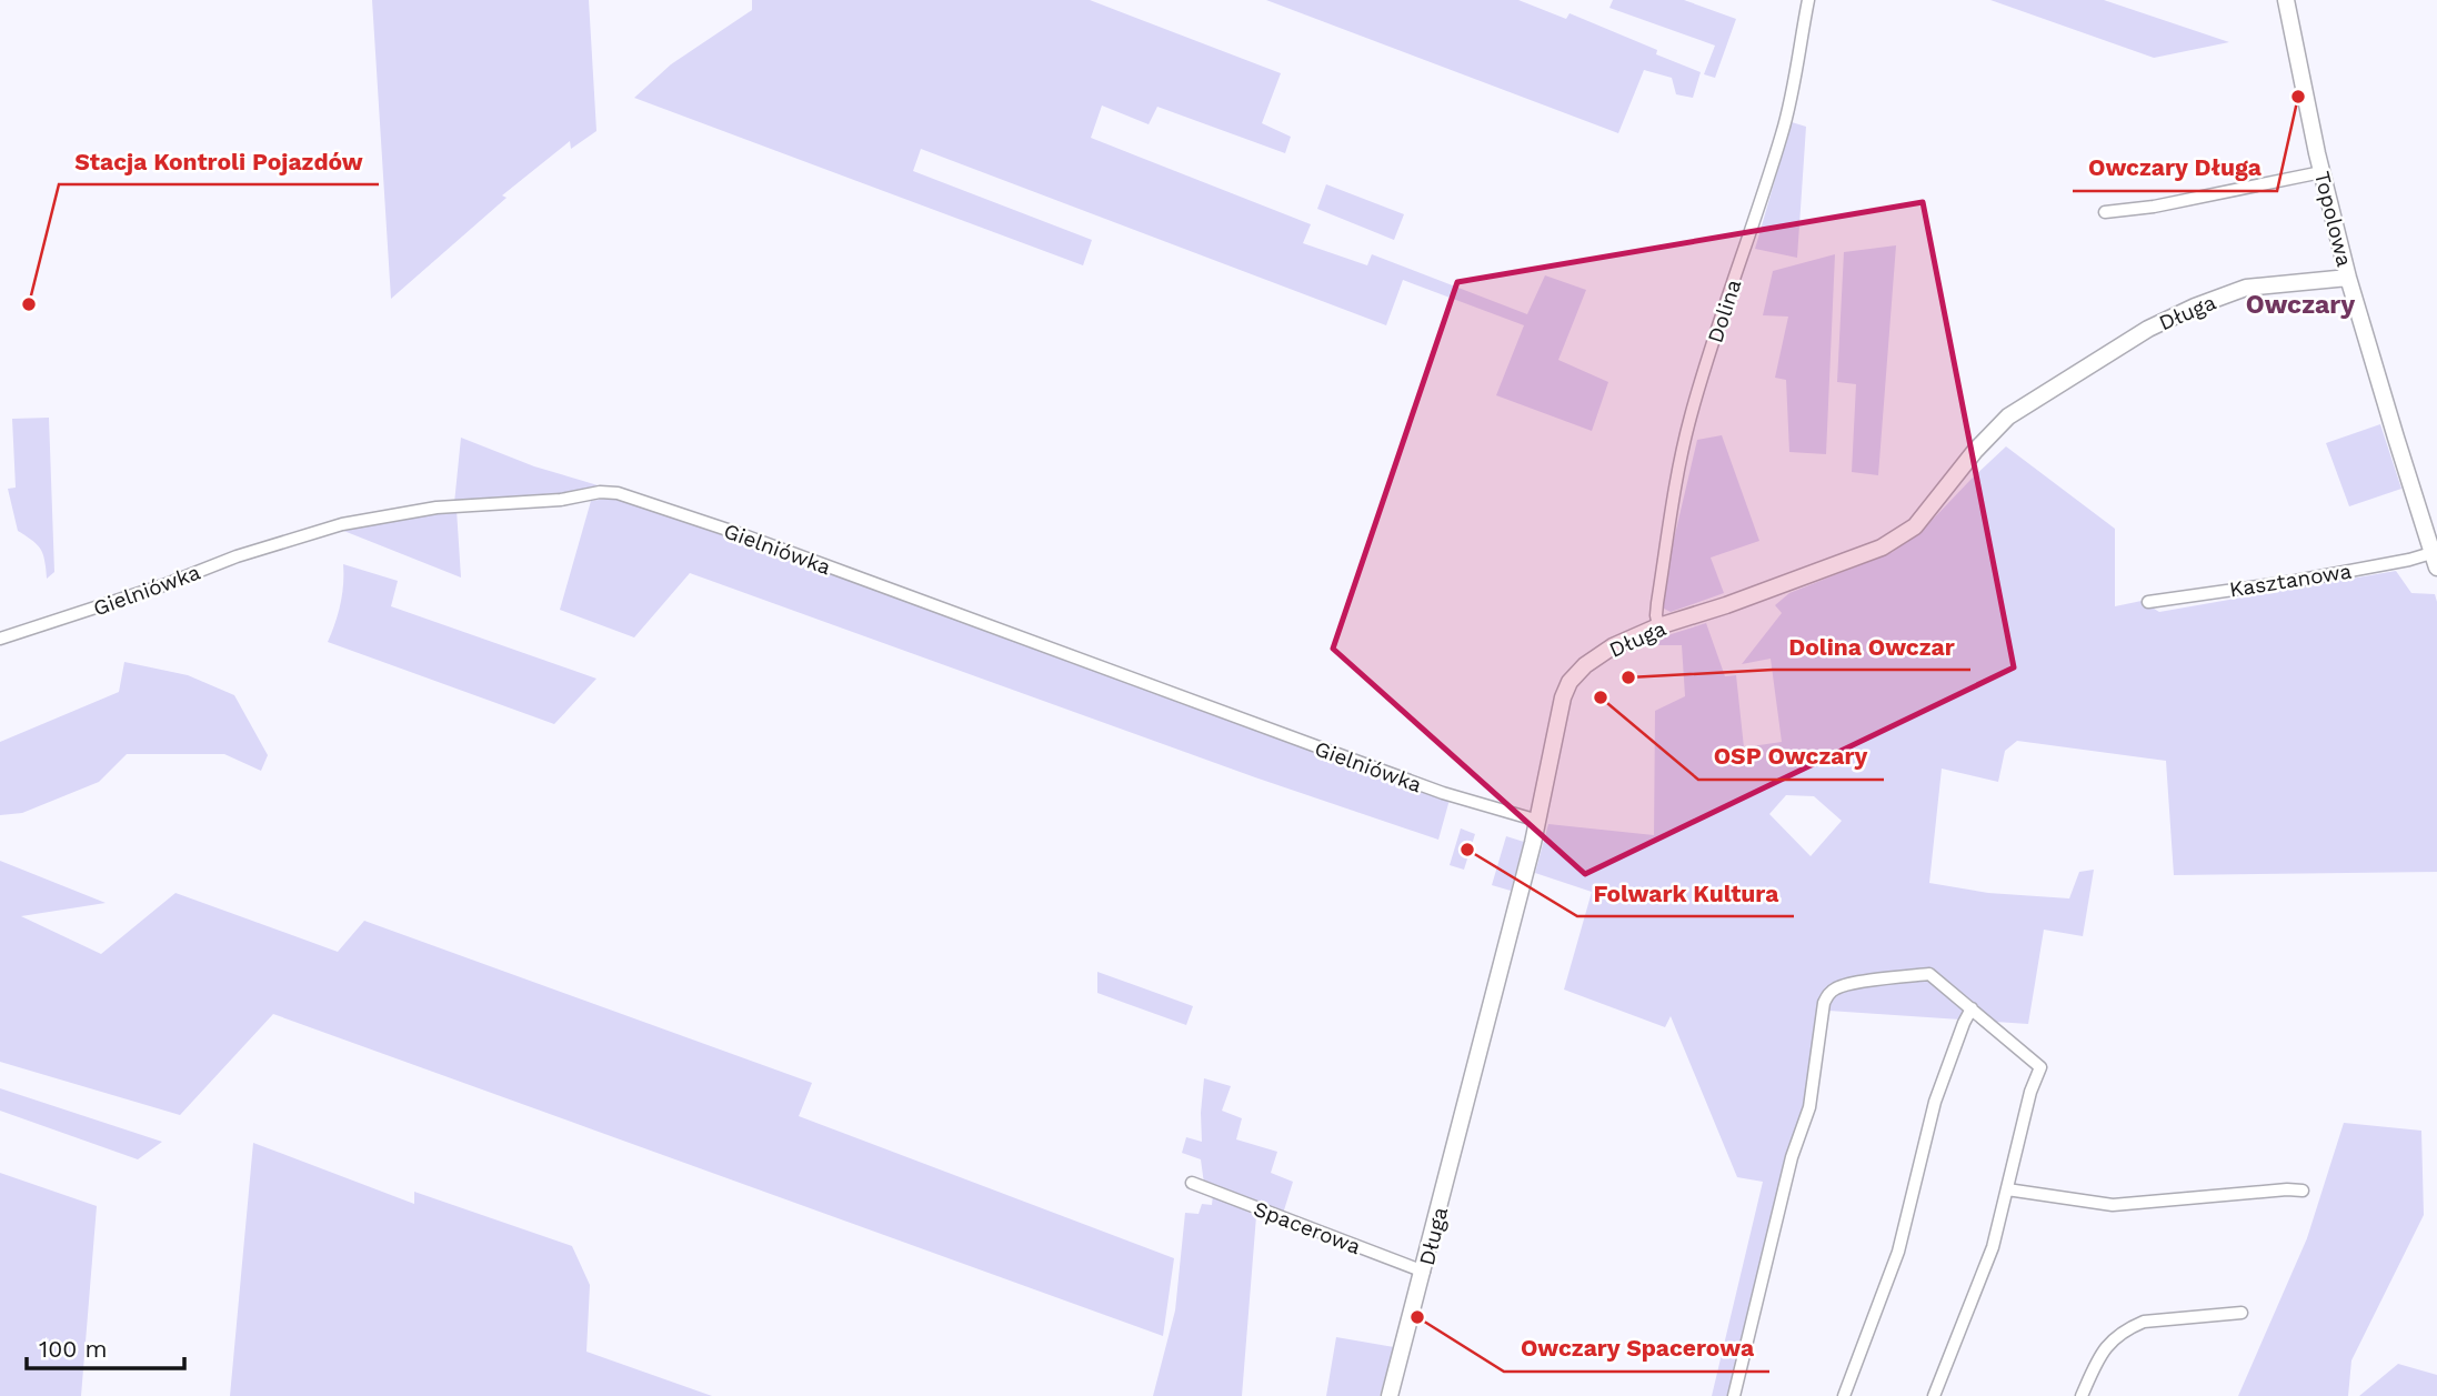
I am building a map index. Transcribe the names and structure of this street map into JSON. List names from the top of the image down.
{
  "streets": {
    "street": [
      "Topolowa",
      "Dolina",
      "Długa",
      "Gielniówka",
      "Kasztanowa",
      "Spacerowa"
    ]
  },
  "crossings": [
    ["Topolowa", "Długa"],
    ["Topolowa", "Kasztanowa"],
    ["Dolina", "Długa"],
    ["Długa", "Gielniówka"],
    ["Długa", "Spacerowa"]
  ],
  "districts": ["Owczary"],
  "places": [
    "Owczary Długa",
    "Stacja Kontroli Pojazdów",
    "Dolina Owczar",
    "OSP Owczary",
    "Folwark Kultura",
    "Owczary Spacerowa"
  ],
  "scale_bar": "100 m"
}
